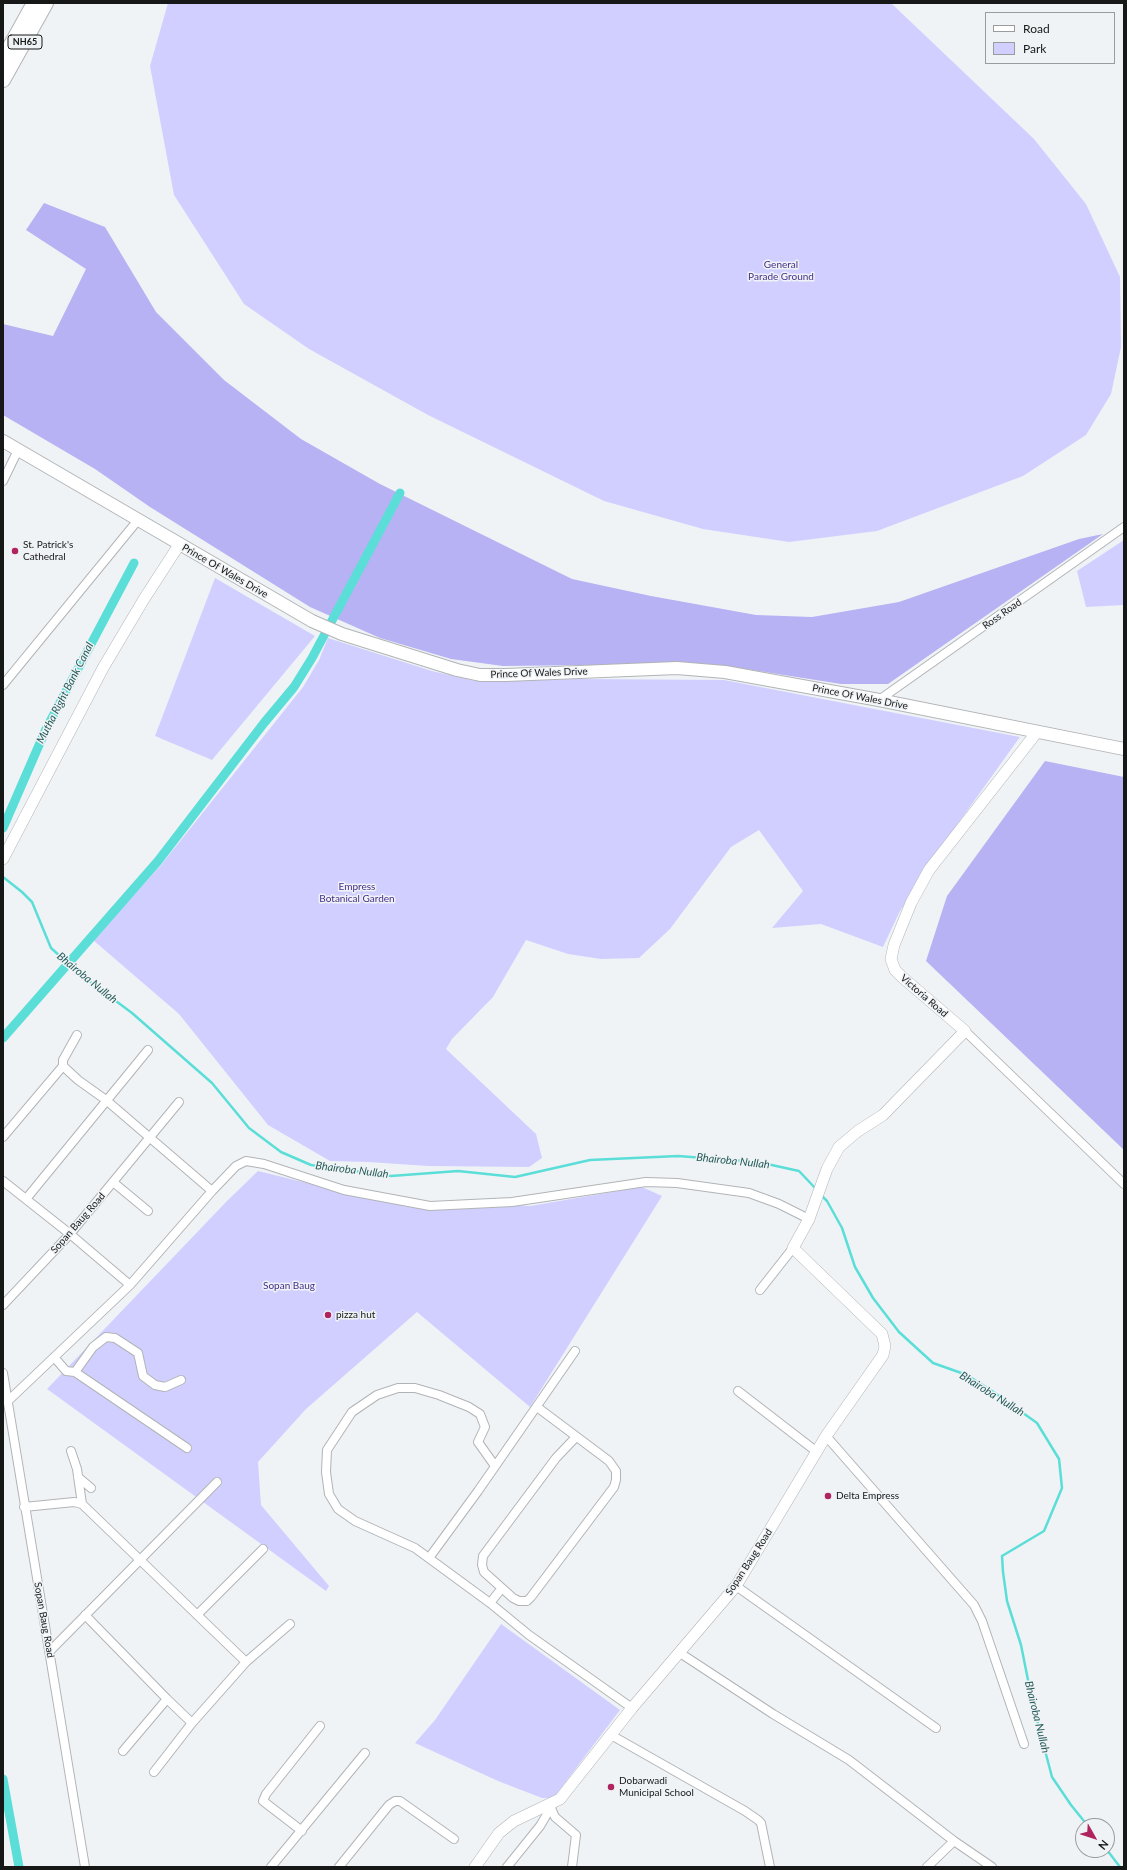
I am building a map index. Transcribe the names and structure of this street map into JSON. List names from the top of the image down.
{
  "streets": {
    "highway": ["NH65"],
    "main road": ["Prince Of Wales Drive"],
    "street": ["Ross Road", "Victoria Road", "Sopan Baug Road"]
  },
  "crossings": [
    ["Prince Of Wales Drive", "Ross Road"],
    ["Prince Of Wales Drive", "Victoria Road"]
  ],
  "water": ["Mutha Right Bank Canal", "Bhairoba Nullah"],
  "parks": ["General Parade Ground", "Empress Botanical Garden", "Sopan Baug"],
  "places": [
    "St. Patrick's Cathedral",
    "pizza hut",
    "Delta Empress",
    "Dobarwadi Municipal School"
  ],
  "legend": ["Road", "Park"],
  "north": "bottom right"
}
